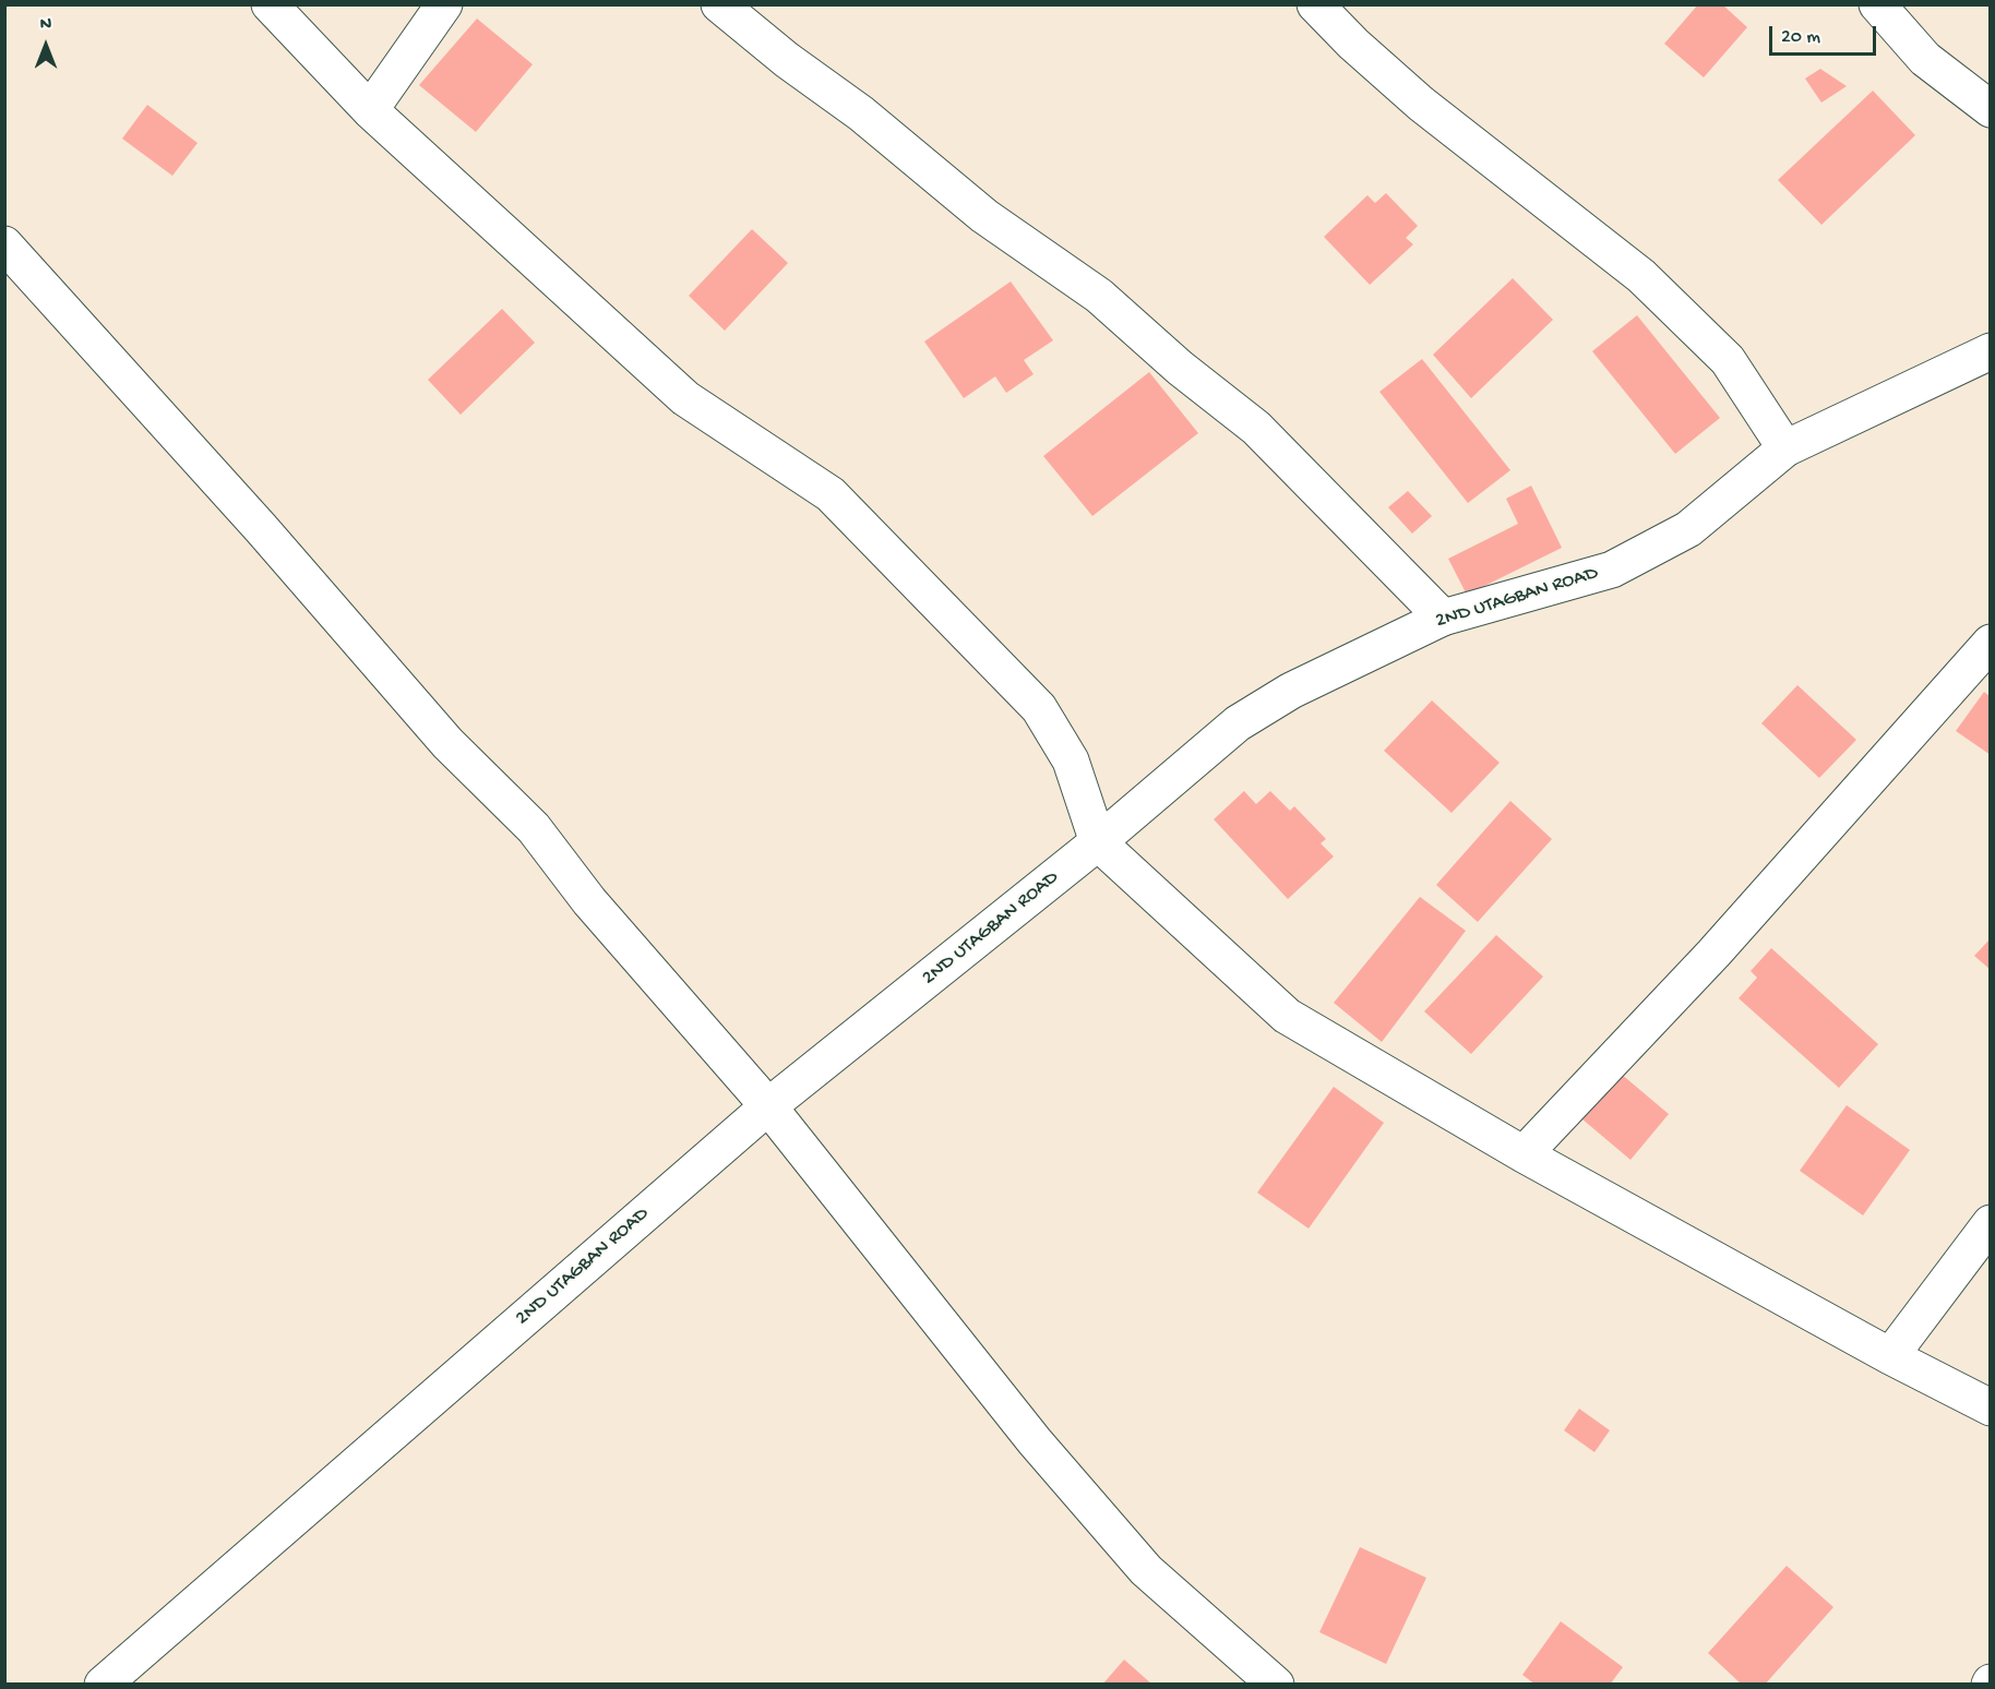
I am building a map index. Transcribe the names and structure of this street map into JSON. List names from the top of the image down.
{
  "streets": {
    "street": ["2ND UTAGBAN ROAD"]
  },
  "scale_bar": "20 m",
  "north": "top"
}
